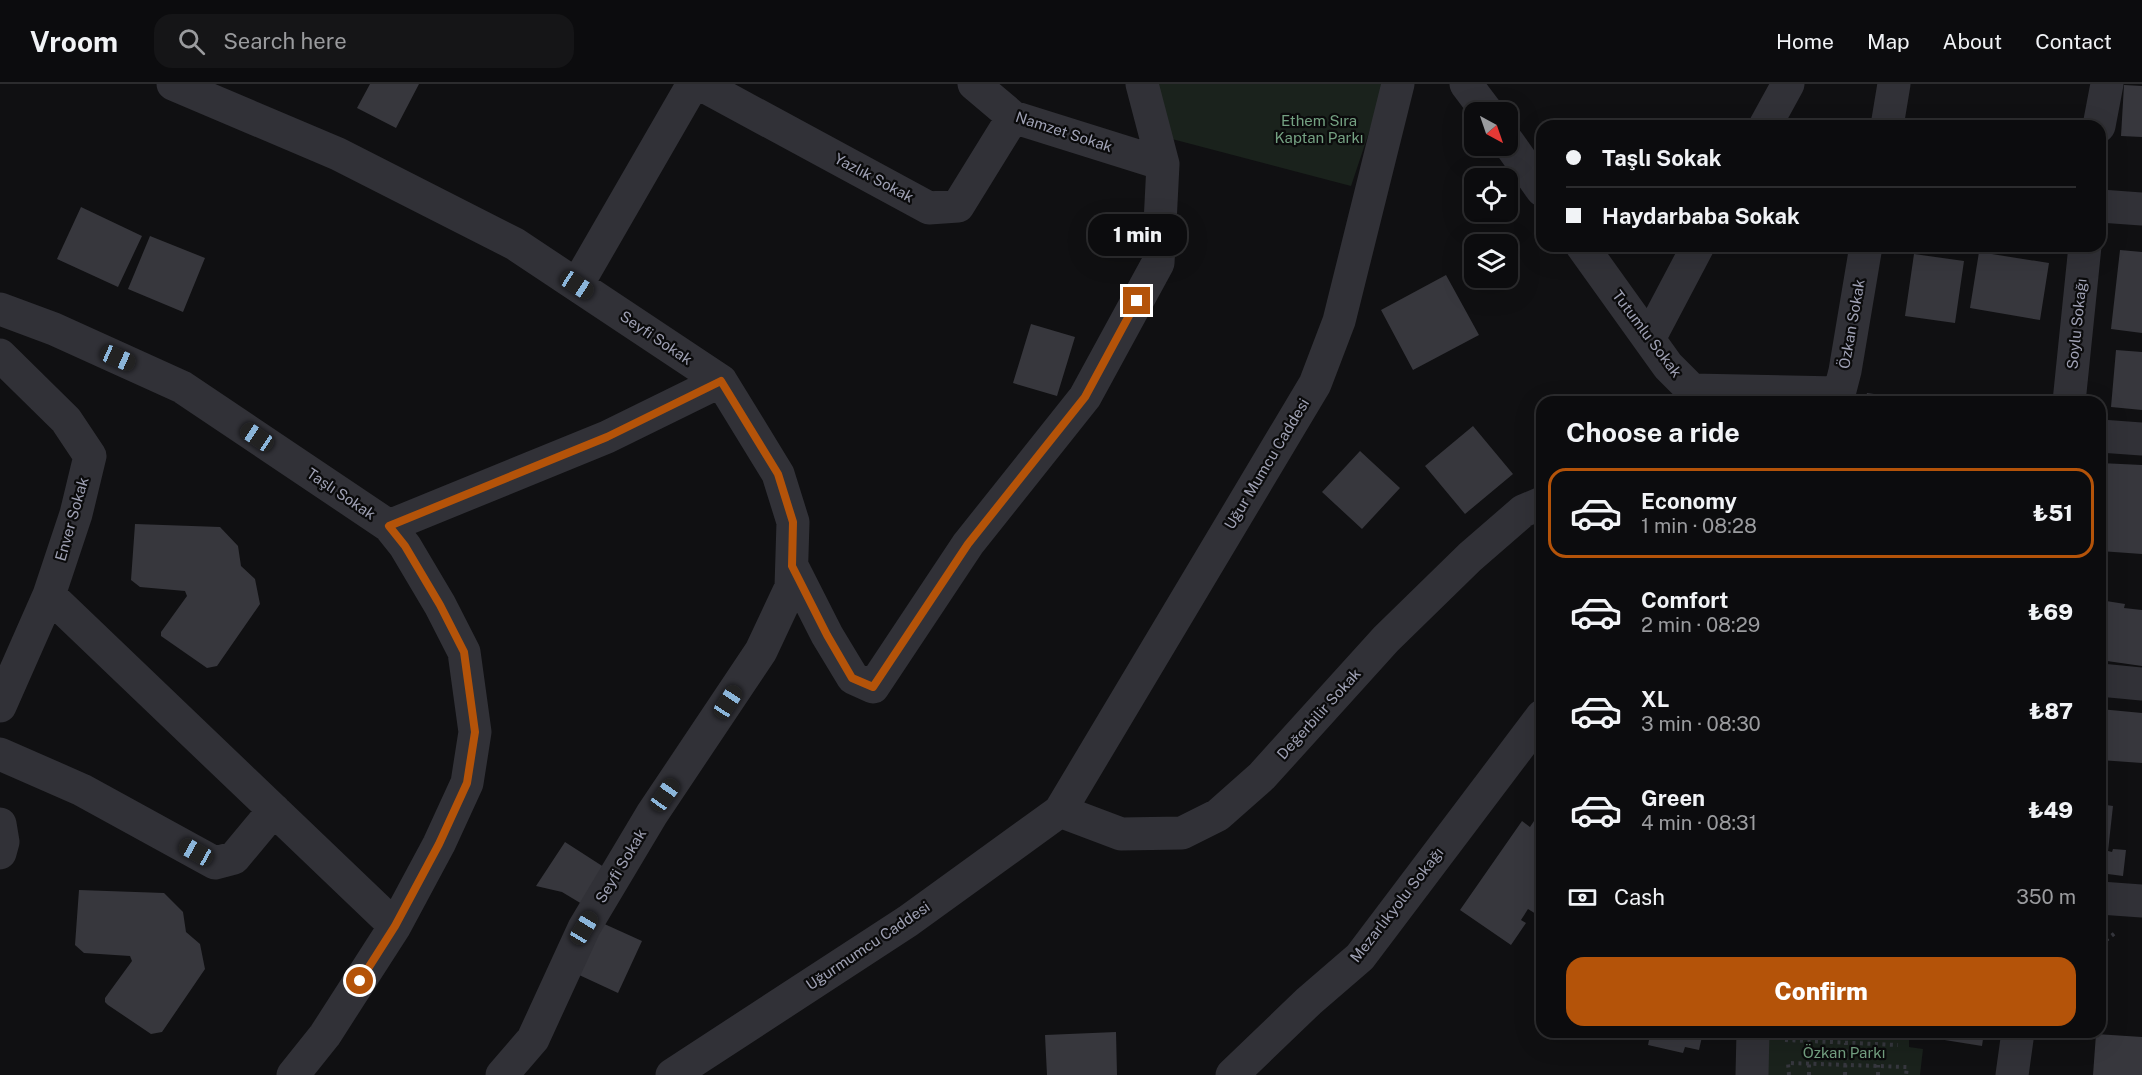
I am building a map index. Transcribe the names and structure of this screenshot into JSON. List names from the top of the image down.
{
  "streets": {
    "street": [
      "Namzet Sokak",
      "Yazlık Sokak",
      "Özkan Sokak",
      "Soylu Sokağı",
      "Tutumlu Sokak",
      "Seyfi Sokak",
      "Uğur Mumcu Caddesi",
      "Taşlı Sokak",
      "Enver Sokak",
      "Değerbilir Sokak",
      "Mezarlıkyolu Sokağı",
      "Uğurmumcu Caddesi"
    ]
  },
  "crossings": [
    ["Namzet Sokak", "Yazlık Sokak"],
    ["Uğur Mumcu Caddesi", "Değerbilir Sokak"],
    ["Uğur Mumcu Caddesi", "Uğurmumcu Caddesi"],
    ["Değerbilir Sokak", "Uğurmumcu Caddesi"]
  ],
  "parks": ["Ethem Sıra Kaptan Parkı", "Özkan Parkı"],
  "north": "bottom right",
  "page": {
    "header": "Vroom",
    "search": "Search here",
    "nav": [
      "Home",
      "Map",
      "About",
      "Contact"
    ],
    "banner": ["Taşlı Sokak", "Haydarbaba Sokak"],
    "bubble": "1 min",
    "heading": "Choose a ride",
    "list": [
      {
        "name": "Economy",
        "note": "1 min · 08:28",
        "value": "₺51"
      },
      {
        "name": "Comfort",
        "note": "2 min · 08:29",
        "value": "₺69"
      },
      {
        "name": "XL",
        "note": "3 min · 08:30",
        "value": "₺87"
      },
      {
        "name": "Green",
        "note": "4 min · 08:31",
        "value": "₺49"
      }
    ],
    "pay": ["Cash", "350 m"],
    "buttons": "Confirm"
  }
}
